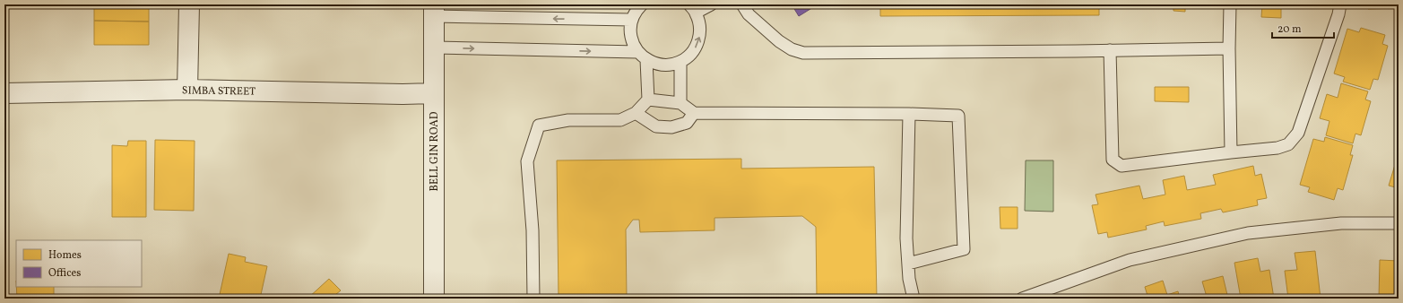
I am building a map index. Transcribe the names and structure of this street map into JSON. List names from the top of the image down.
{
  "streets": {
    "street": ["SIMBA STREET", "BELL GIN ROAD"]
  },
  "crossings": [
    ["SIMBA STREET", "BELL GIN ROAD"]
  ],
  "legend": ["Homes", "Offices"],
  "scale_bar": "20 m"
}
